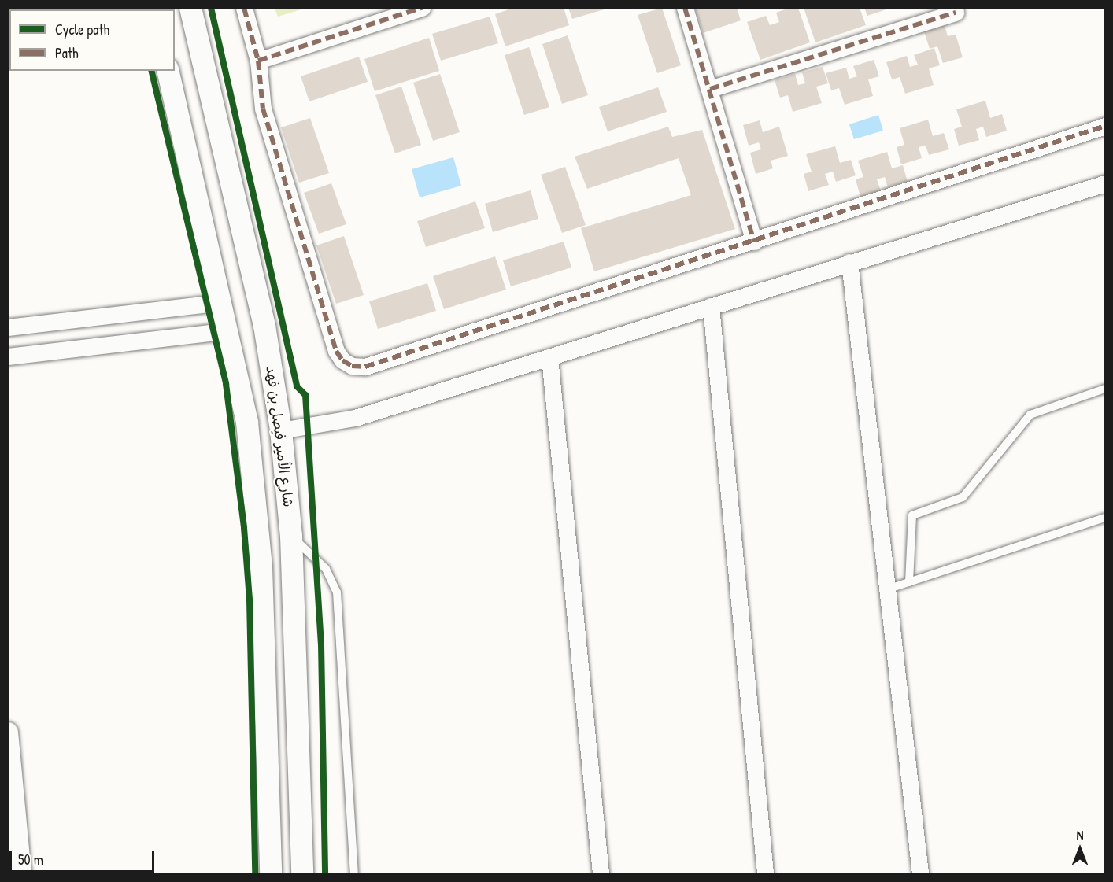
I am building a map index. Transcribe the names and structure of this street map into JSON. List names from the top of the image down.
{
  "streets": {
    "main road": ["شارع الأمير فيصل بن فهد"]
  },
  "legend": ["Cycle path", "Path"],
  "scale_bar": "50 m",
  "north": "top"
}
